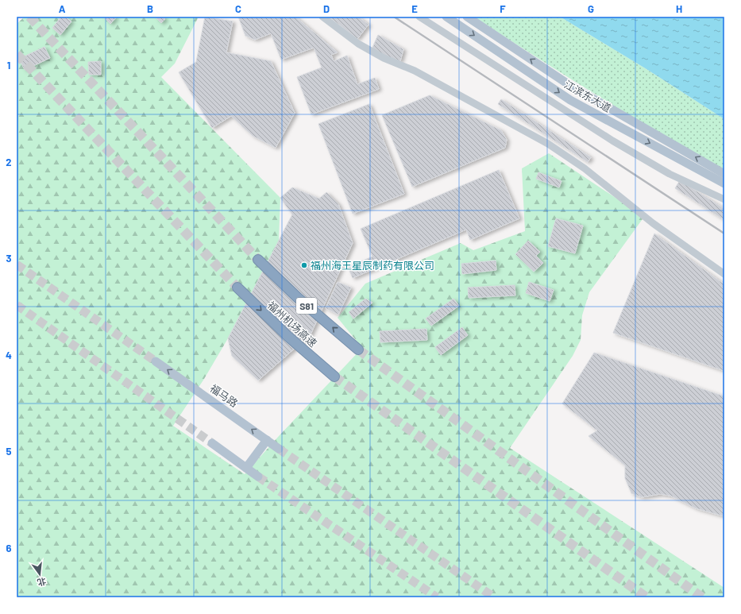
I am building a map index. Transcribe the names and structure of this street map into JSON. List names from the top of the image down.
{
  "streets": {
    "highway": ["S81", "福州机场高速"],
    "main road": ["江滨东大道", "福马路"]
  },
  "places": ["福州海王星辰制药有限公司"],
  "north": "bottom",
  "grid": {
    "columns": [
      "A",
      "B",
      "C",
      "D",
      "E",
      "F",
      "G",
      "H"
    ],
    "rows": [
      "1",
      "2",
      "3",
      "4",
      "5",
      "6"
    ]
  }
}
